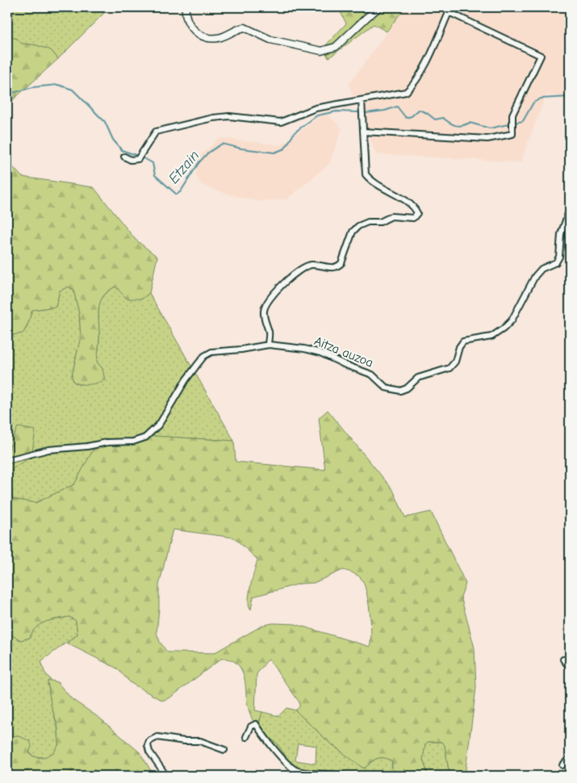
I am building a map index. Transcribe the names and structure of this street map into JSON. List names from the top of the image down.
{
  "streets": {
    "street": ["Aitza auzoa"]
  },
  "water": ["Etzain"]
}
